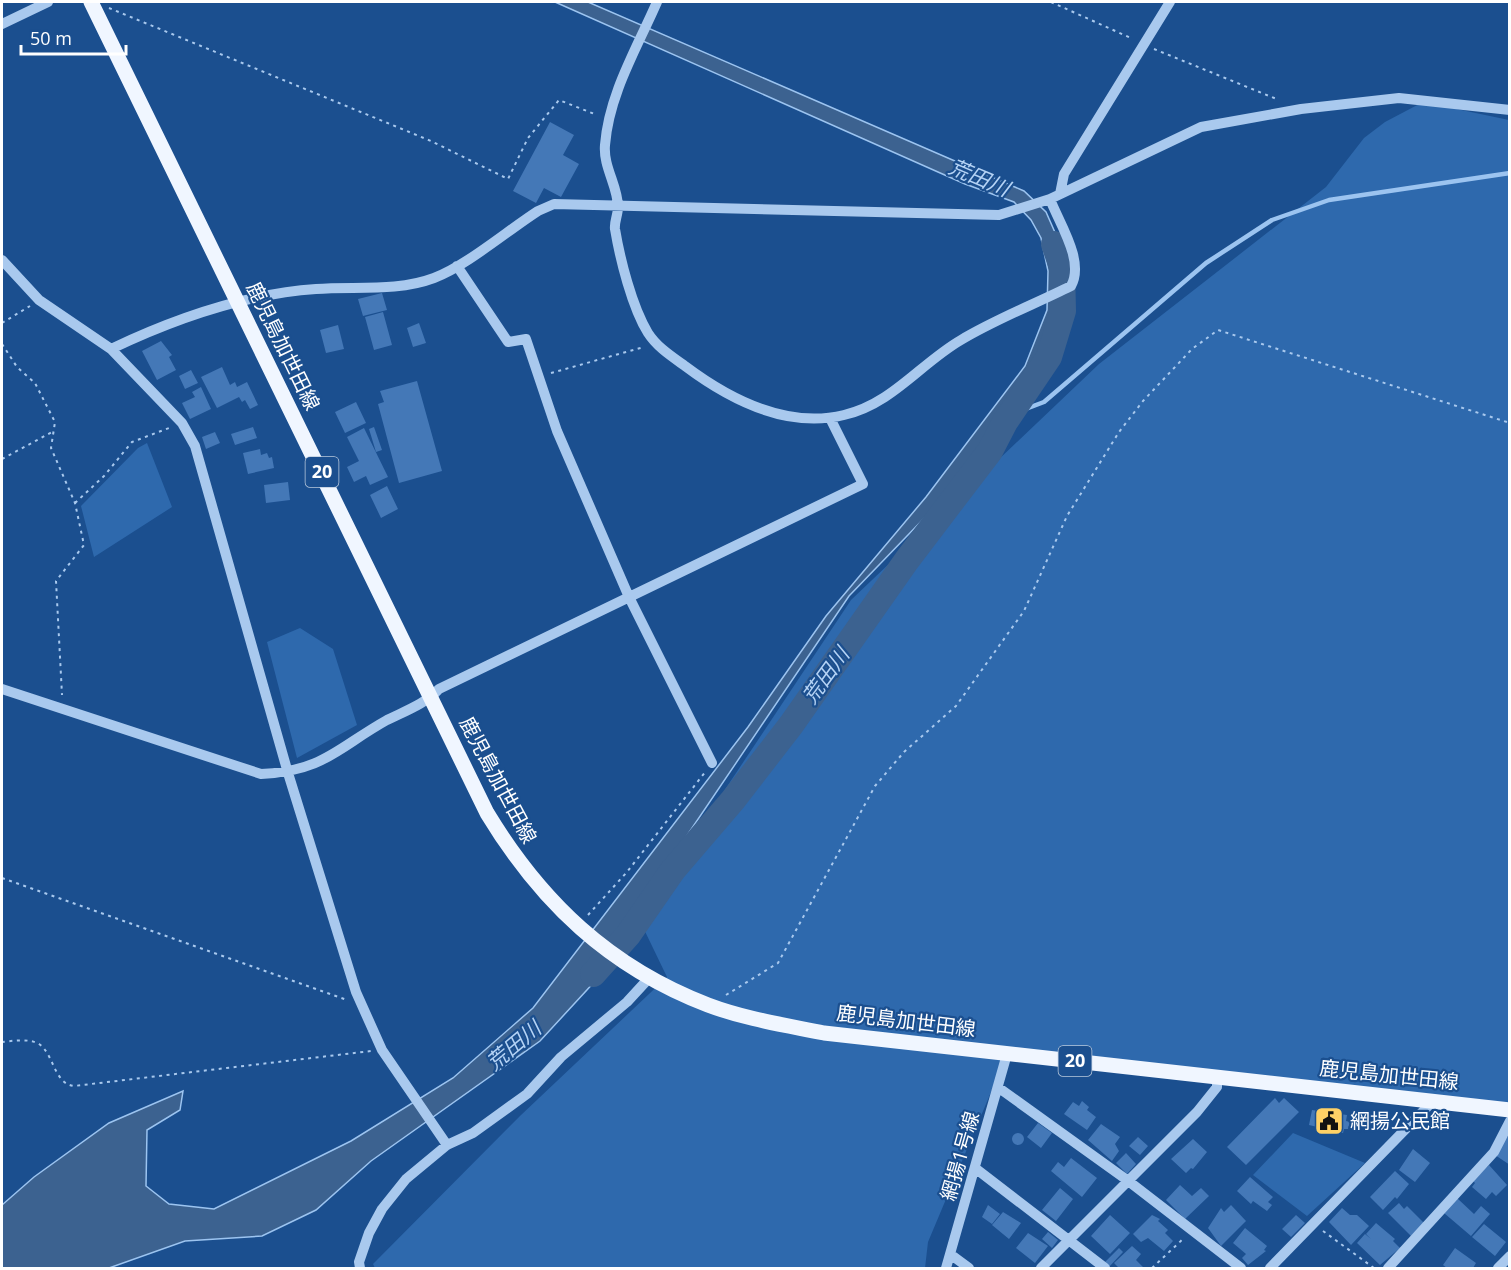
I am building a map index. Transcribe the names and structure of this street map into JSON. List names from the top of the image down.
{
  "streets": {
    "main road": ["鹿児島加世田線", "20"],
    "street": ["網揚1号線"]
  },
  "crossings": [
    ["鹿児島加世田線", "網揚1号線"]
  ],
  "water": ["荒田川"],
  "places": {
    "public building": ["網揚公民館"]
  },
  "scale_bar": "50 m"
}
